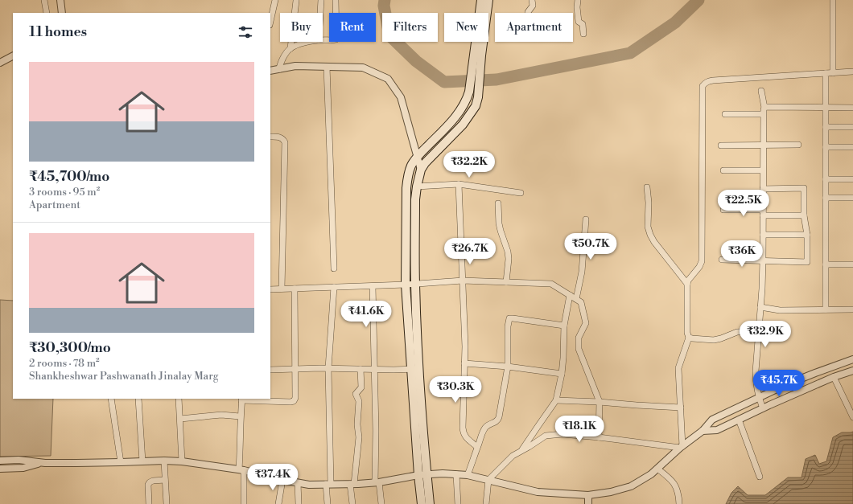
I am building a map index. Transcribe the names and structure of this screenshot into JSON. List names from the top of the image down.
{
  "page": {
    "chip": [
      "Buy",
      "Rent",
      "Filters",
      "New",
      "Apartment"
    ],
    "heading": "11 homes",
    "list": [
      {
        "name": "₹45,700/mo",
        "note": "3 rooms · 95 m² · Apartment"
      },
      {
        "name": "₹30,300/mo",
        "note": "2 rooms · 78 m² · Shankheshwar Pashwanath Jinalay Marg"
      }
    ],
    "price": [
      "₹32.2K",
      "₹22.5K",
      "₹50.7K",
      "₹26.7K",
      "₹36K",
      "₹41.6K",
      "₹32.9K",
      "₹45.7K",
      "₹30.3K",
      "₹18.1K",
      "₹37.4K"
    ]
  }
}
